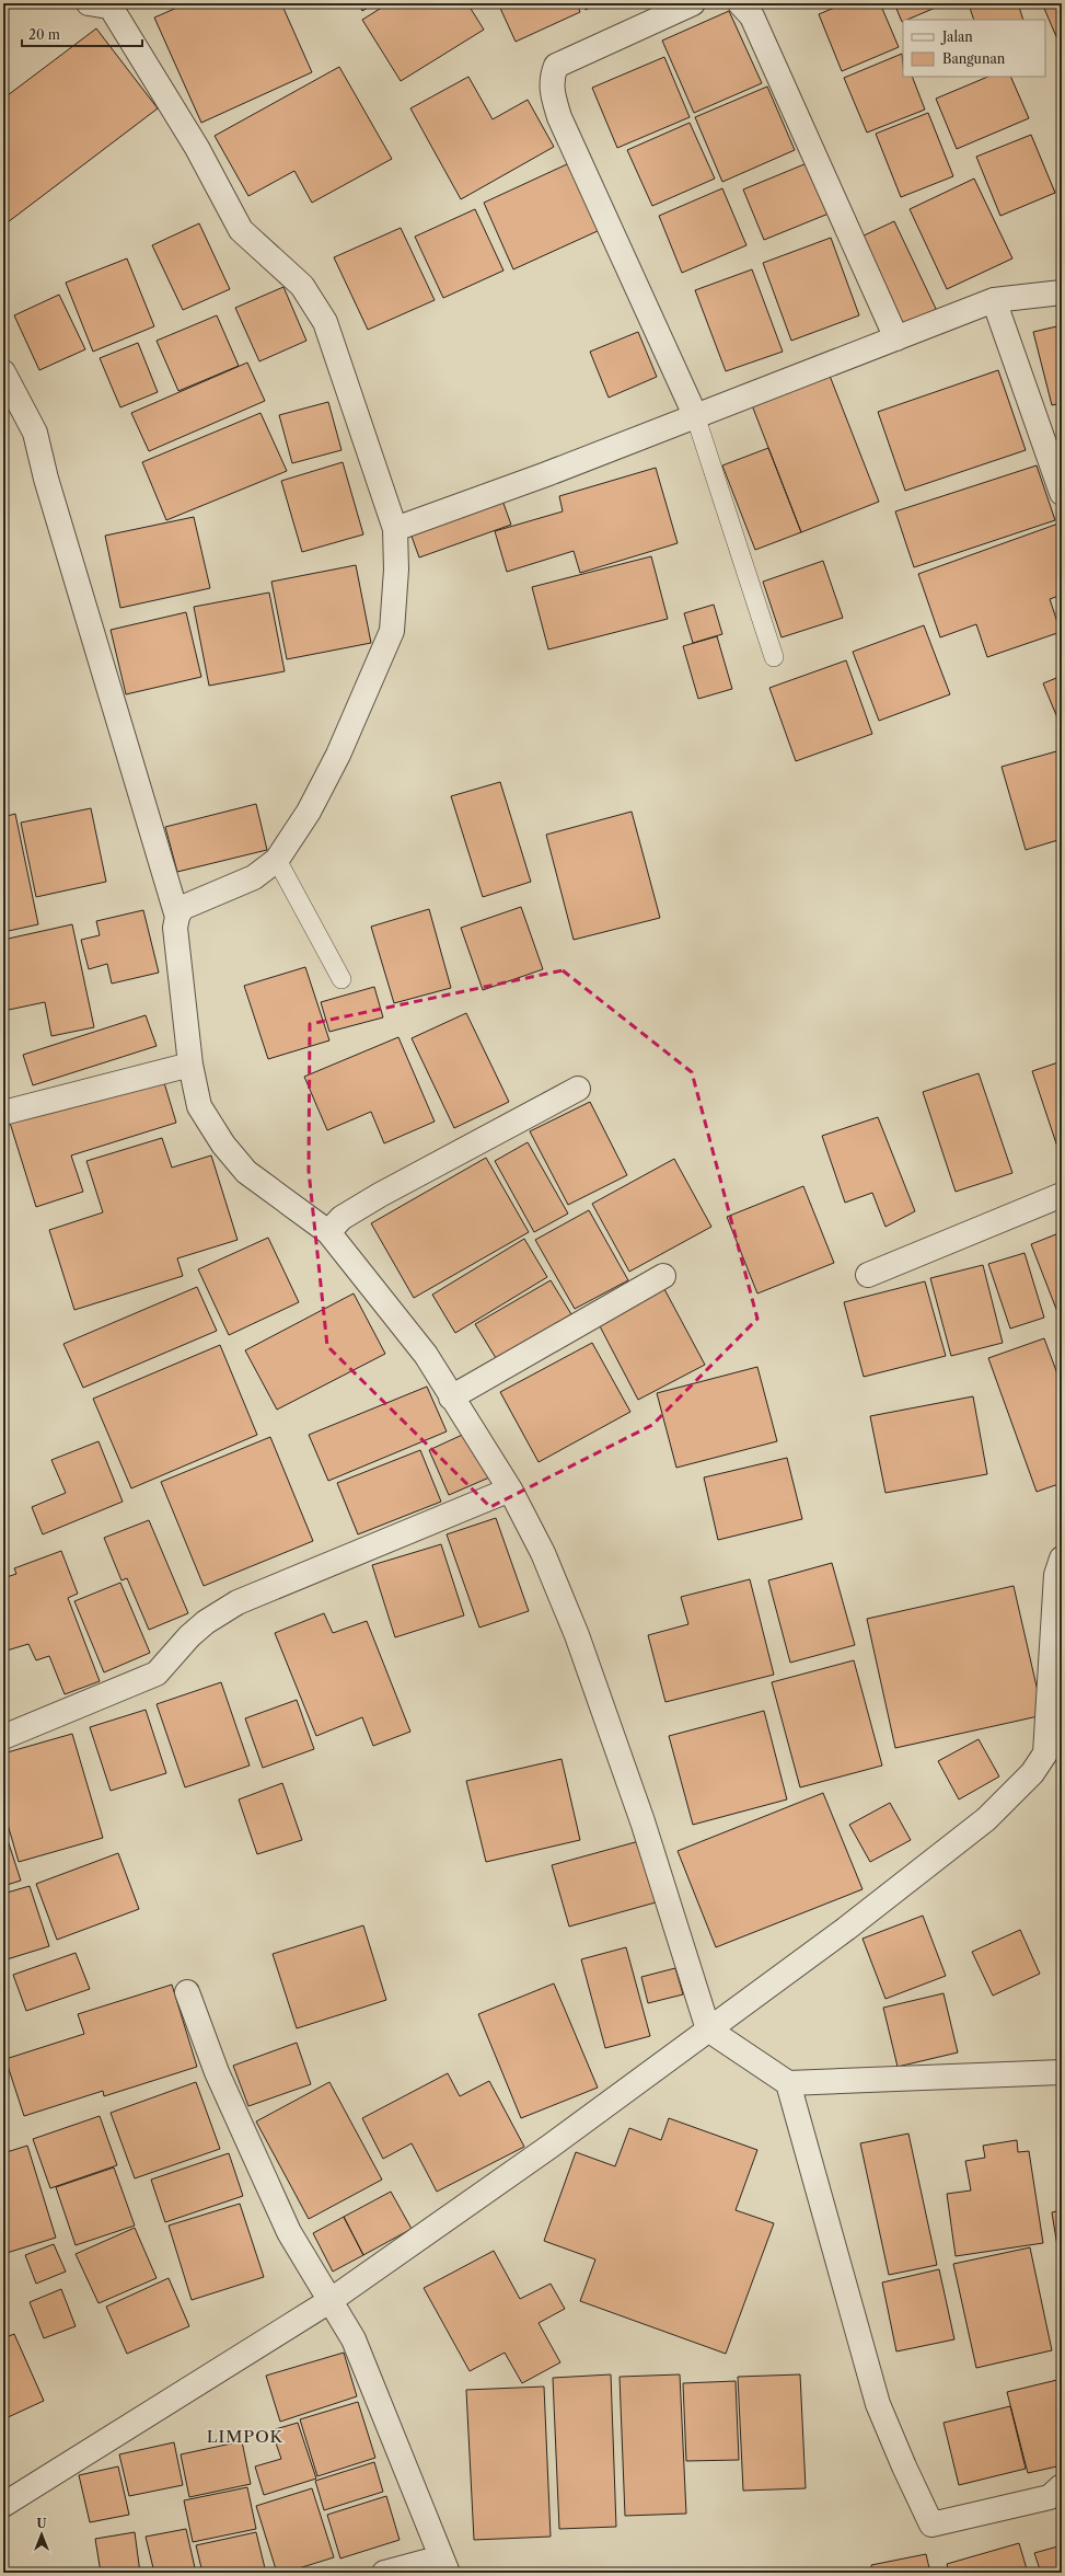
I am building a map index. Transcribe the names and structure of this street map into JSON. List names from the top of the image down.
{
  "districts": ["LIMPOK"],
  "legend": ["Jalan", "Bangunan"],
  "scale_bar": "20 m",
  "north": "top"
}
